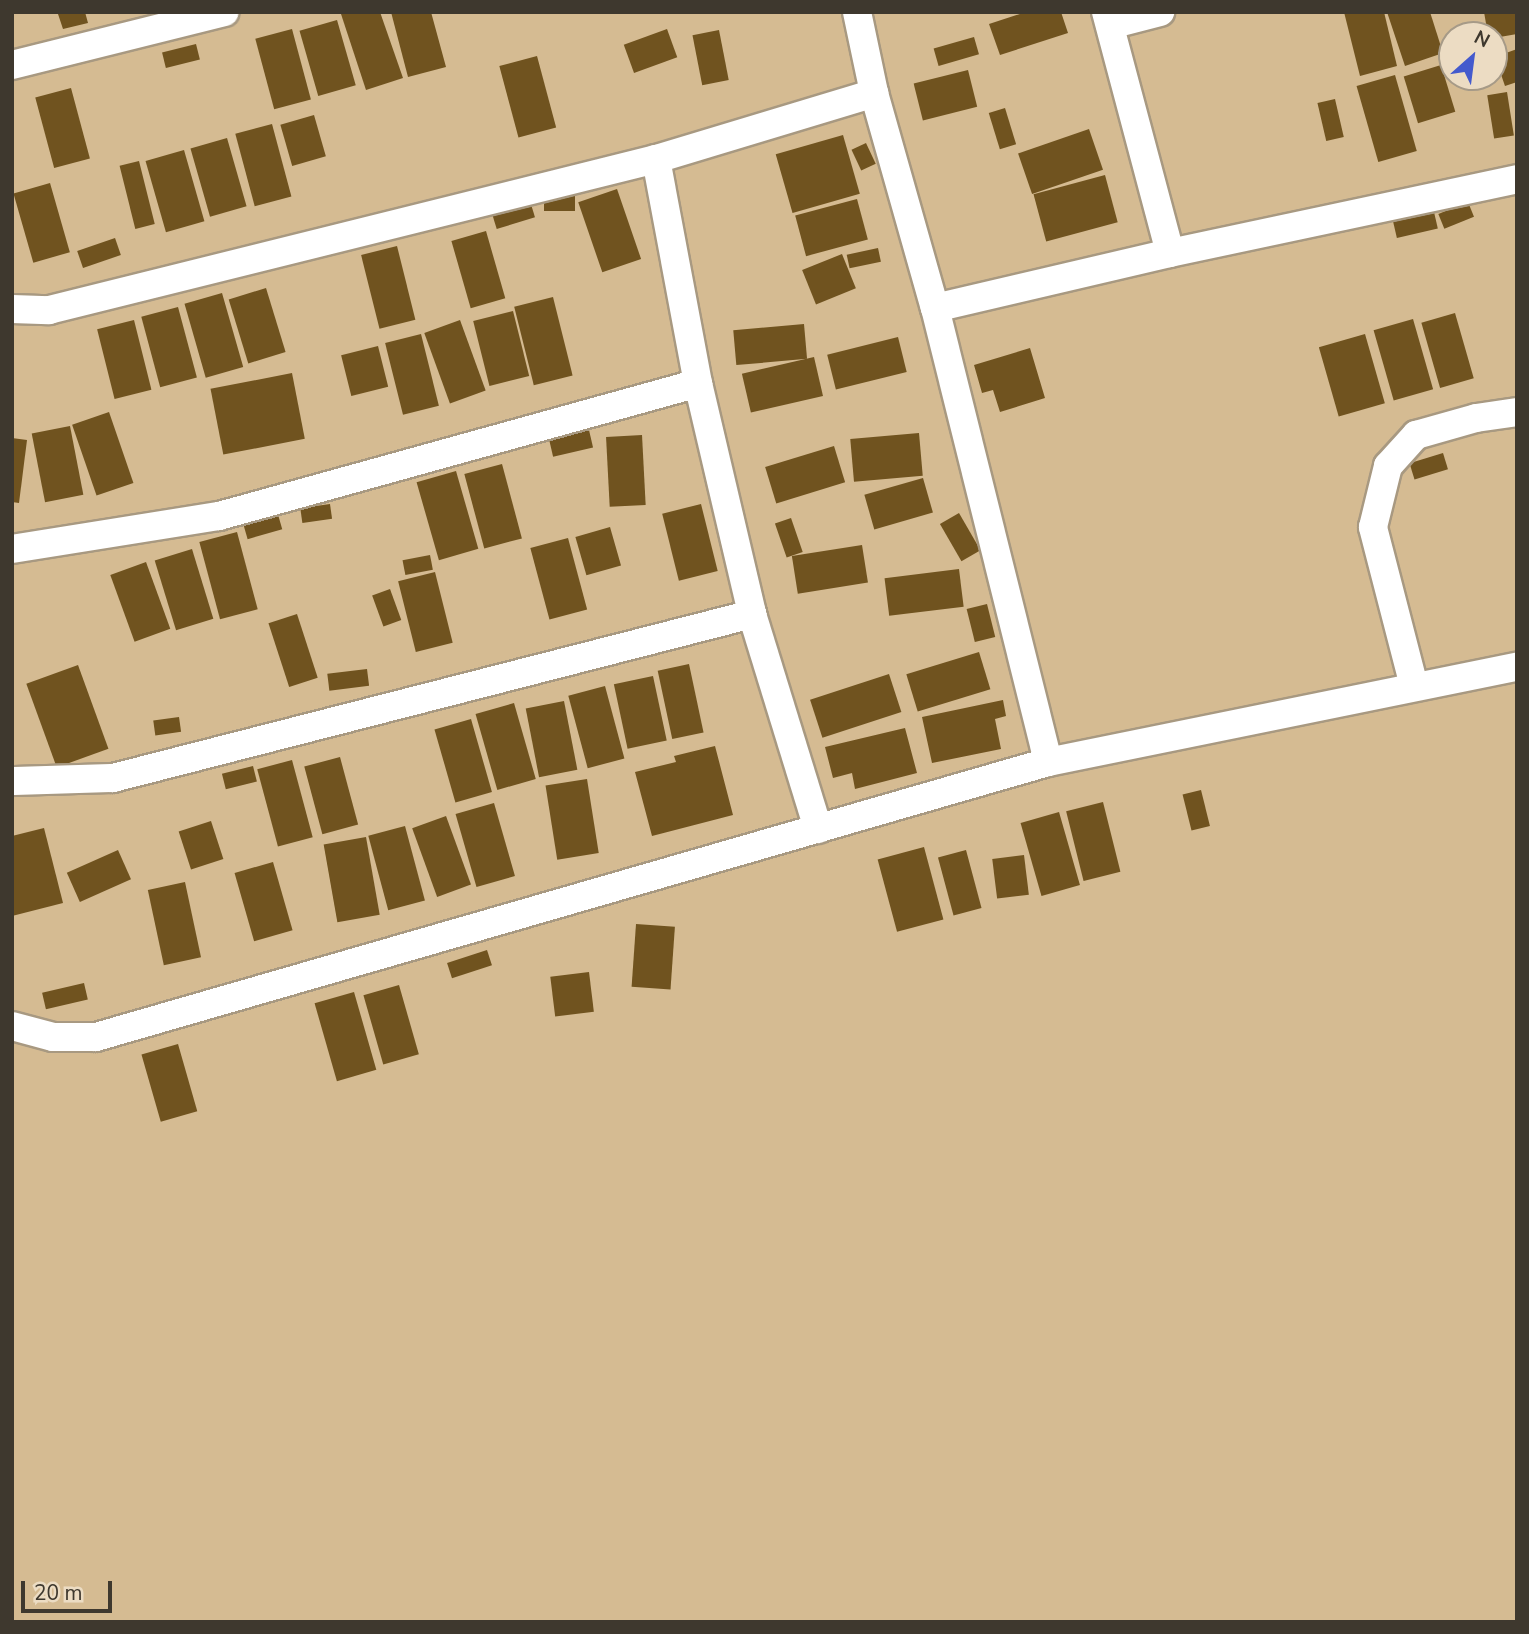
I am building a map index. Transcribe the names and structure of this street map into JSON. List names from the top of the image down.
{
  "scale_bar": "20 m",
  "north": "top right"
}
